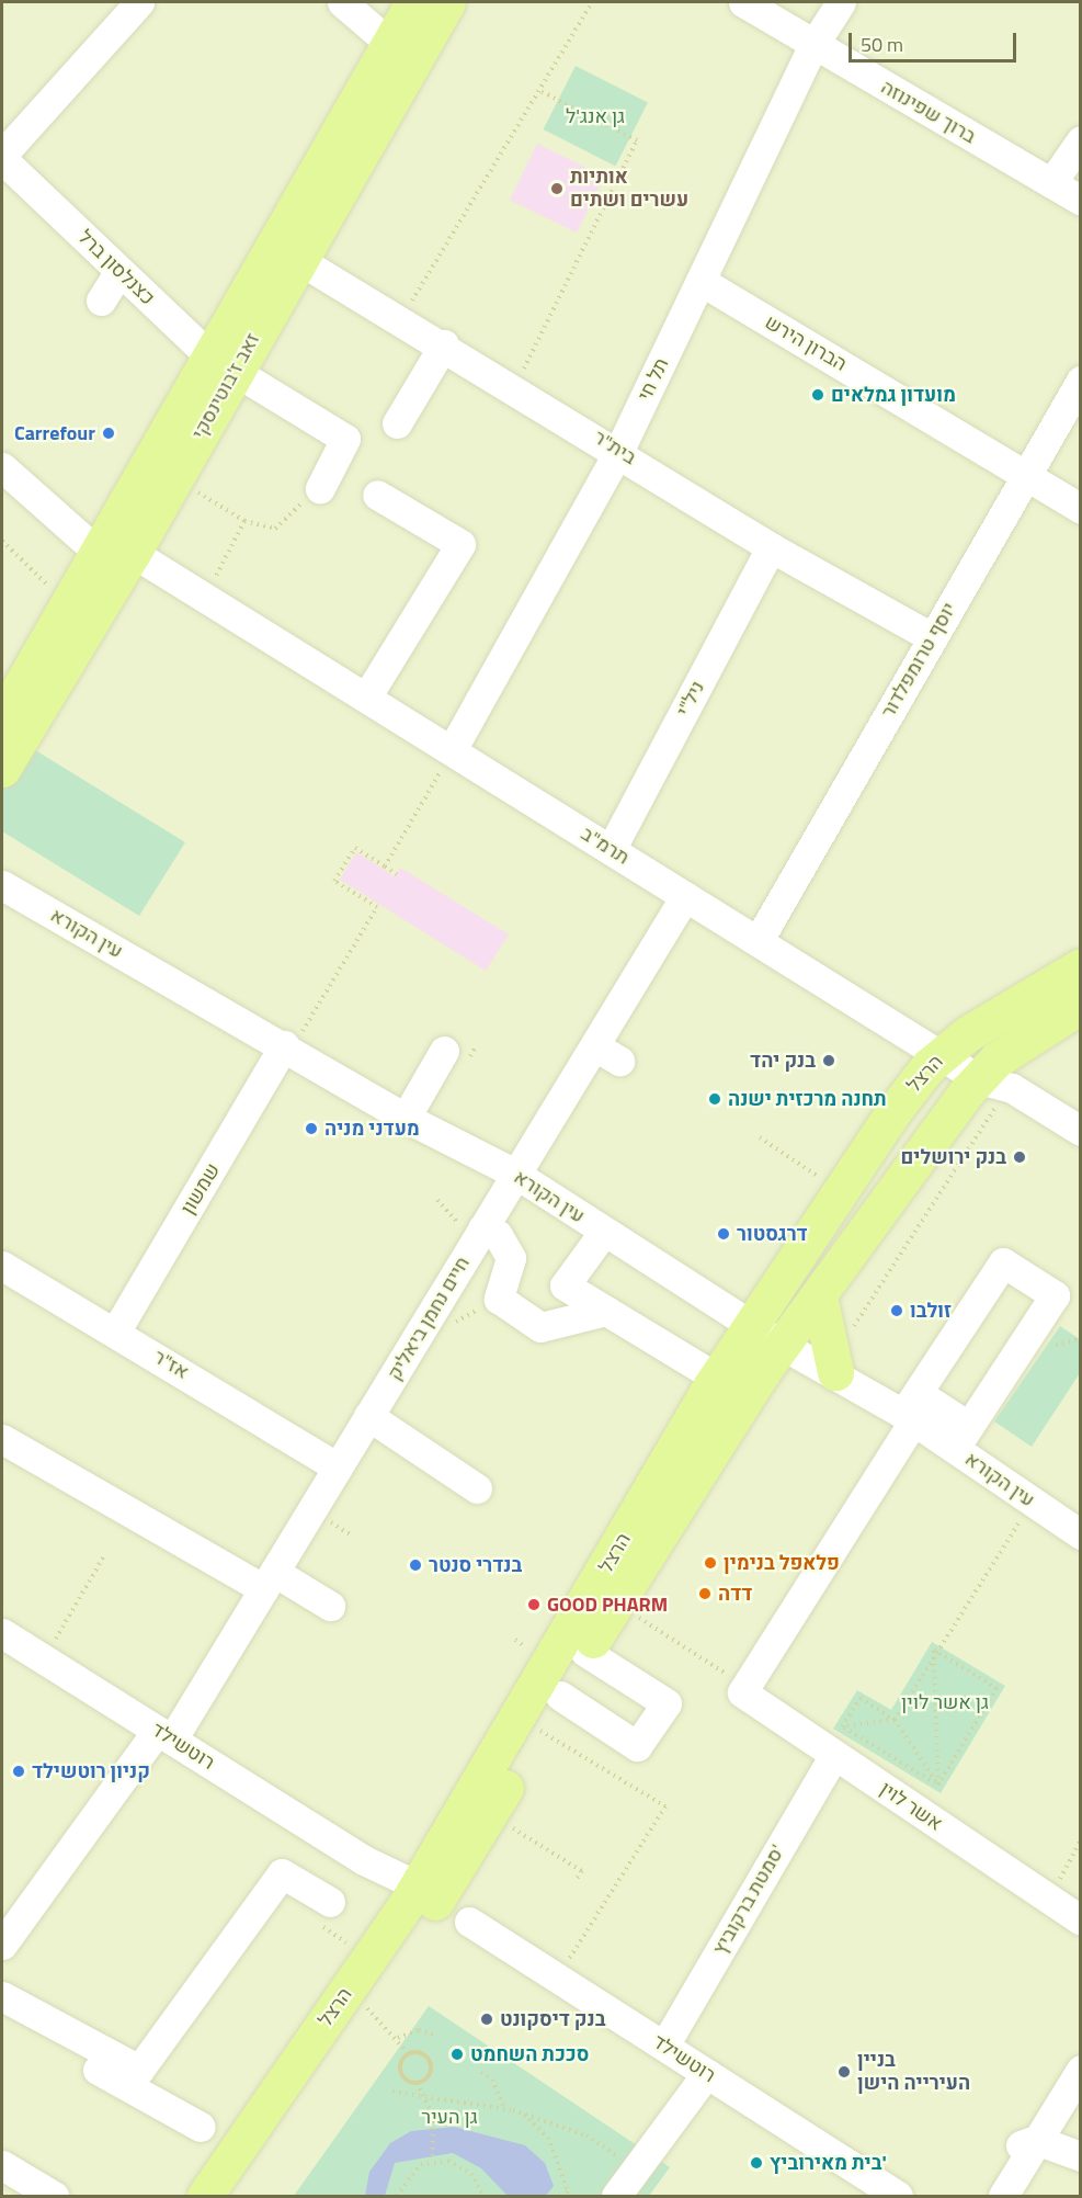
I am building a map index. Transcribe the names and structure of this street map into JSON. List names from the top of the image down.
{
  "streets": {
    "main road": ["זאב ז'בוטינסקי", "הרצל"],
    "street": [
      "ברוך שפינוזה",
      "כצנלסון ברל",
      "הברון הירש",
      "תל חי",
      "בית\"ר",
      "יוסף טרומפלדור",
      "ניל\"י",
      "תרמ\"ב",
      "עין הקורא",
      "שמשון",
      "חיים נחמן ביאליק",
      "אז\"ר",
      "רוטשילד",
      "אשר לוין",
      "סמטת ברקוביץ'"
    ]
  },
  "crossings": [
    ["ברוך שפינוזה", "תל חי"],
    ["כצנלסון ברל", "זאב ז'בוטינסקי"],
    ["הברון הירש", "תל חי"],
    ["הברון הירש", "יוסף טרומפלדור"],
    ["תל חי", "בית\"ר"],
    ["תל חי", "תרמ\"ב"],
    ["זאב ז'בוטינסקי", "בית\"ר"],
    ["זאב ז'בוטינסקי", "תרמ\"ב"],
    ["בית\"ר", "יוסף טרומפלדור"],
    ["בית\"ר", "ניל\"י"],
    ["יוסף טרומפלדור", "תרמ\"ב"],
    ["ניל\"י", "תרמ\"ב"],
    ["תרמ\"ב", "הרצל"],
    ["תרמ\"ב", "חיים נחמן ביאליק"],
    ["עין הקורא", "הרצל"],
    ["עין הקורא", "שמשון"],
    ["עין הקורא", "חיים נחמן ביאליק"],
    ["עין הקורא", "אשר לוין"],
    ["הרצל", "רוטשילד"],
    ["שמשון", "אז\"ר"],
    ["חיים נחמן ביאליק", "אז\"ר"],
    ["חיים נחמן ביאליק", "רוטשילד"],
    ["רוטשילד", "סמטת ברקוביץ'"],
    ["אשר לוין", "סמטת ברקוביץ'"]
  ],
  "parks": ["גן אנג'ל", "גן אשר לוין", "גן העיר"],
  "places": [
    "אותיות עשרים ושתים",
    "מועדון גמלאים",
    "Carrefour",
    "בנק יהד",
    "תחנה מרכזית ישנה",
    "מעדני מניה",
    "בנק ירושלים",
    "דרגסטור",
    "זולבו",
    "פלאפל בנימין",
    "בנדרי סנטר",
    "דדה",
    "GOOD PHARM",
    "קניון רוטשילד",
    "בנק דיסקונט",
    "סככת השחמט",
    "בניין העירייה הישן",
    "בית מאירוביץ'"
  ],
  "scale_bar": "50 m"
}
